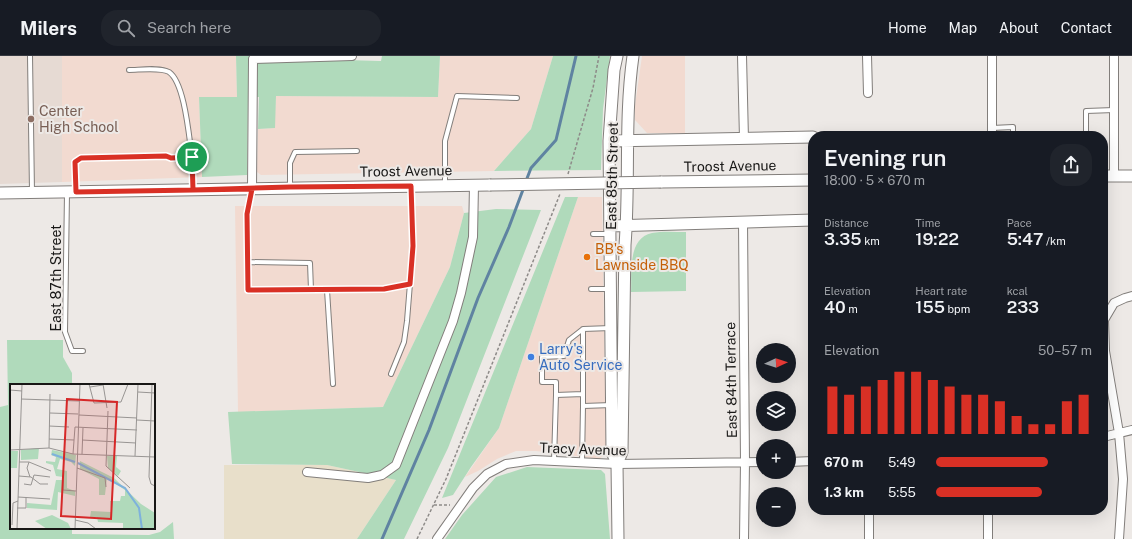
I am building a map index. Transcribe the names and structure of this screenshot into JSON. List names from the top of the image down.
{
  "streets": {
    "main road": ["Troost Avenue", "East 85th Street"],
    "street": ["East 84th Terrace", "Tracy Avenue"],
    "lane": ["East 87th Street"]
  },
  "crossings": [
    ["Troost Avenue", "East 87th Street"],
    ["East 85th Street", "Tracy Avenue"],
    ["East 84th Terrace", "Tracy Avenue"]
  ],
  "places": ["Center High School", "BB's Lawnside BBQ", "Larry's Auto Service"],
  "north": "right",
  "page": {
    "header": "Milers",
    "search": "Search here",
    "nav": [
      "Home",
      "Map",
      "About",
      "Contact"
    ],
    "heading": ["Evening run", "18:00 · 5 × 670 m"],
    "stats": [
      ["Distance", "3.35 km"],
      ["Time", "19:22"],
      ["Pace", "5:47 /km"],
      ["Elevation", "40 m"],
      ["Heart rate", "155 bpm"],
      ["kcal", "233"]
    ],
    "chart": ["Elevation", "50–57 m"],
    "map_buttons": ["+", "−"],
    "list": [
      {
        "name": "670 m",
        "note": "5:49"
      },
      {
        "name": "1.3 km",
        "note": "5:55"
      }
    ]
  }
}
